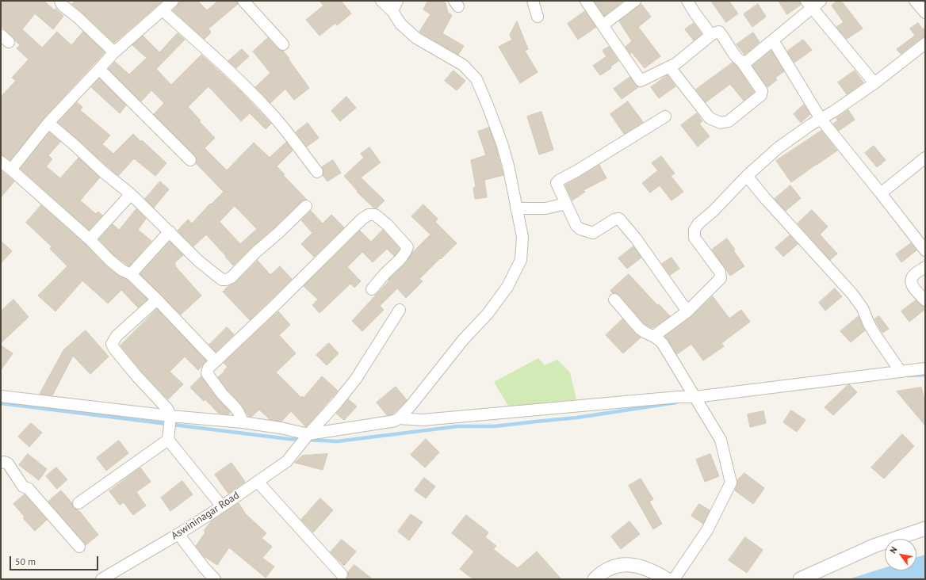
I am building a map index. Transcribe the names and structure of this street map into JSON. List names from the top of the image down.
{
  "streets": {
    "street": ["Aswininagar Road"]
  },
  "scale_bar": "50 m",
  "north": "top left"
}
